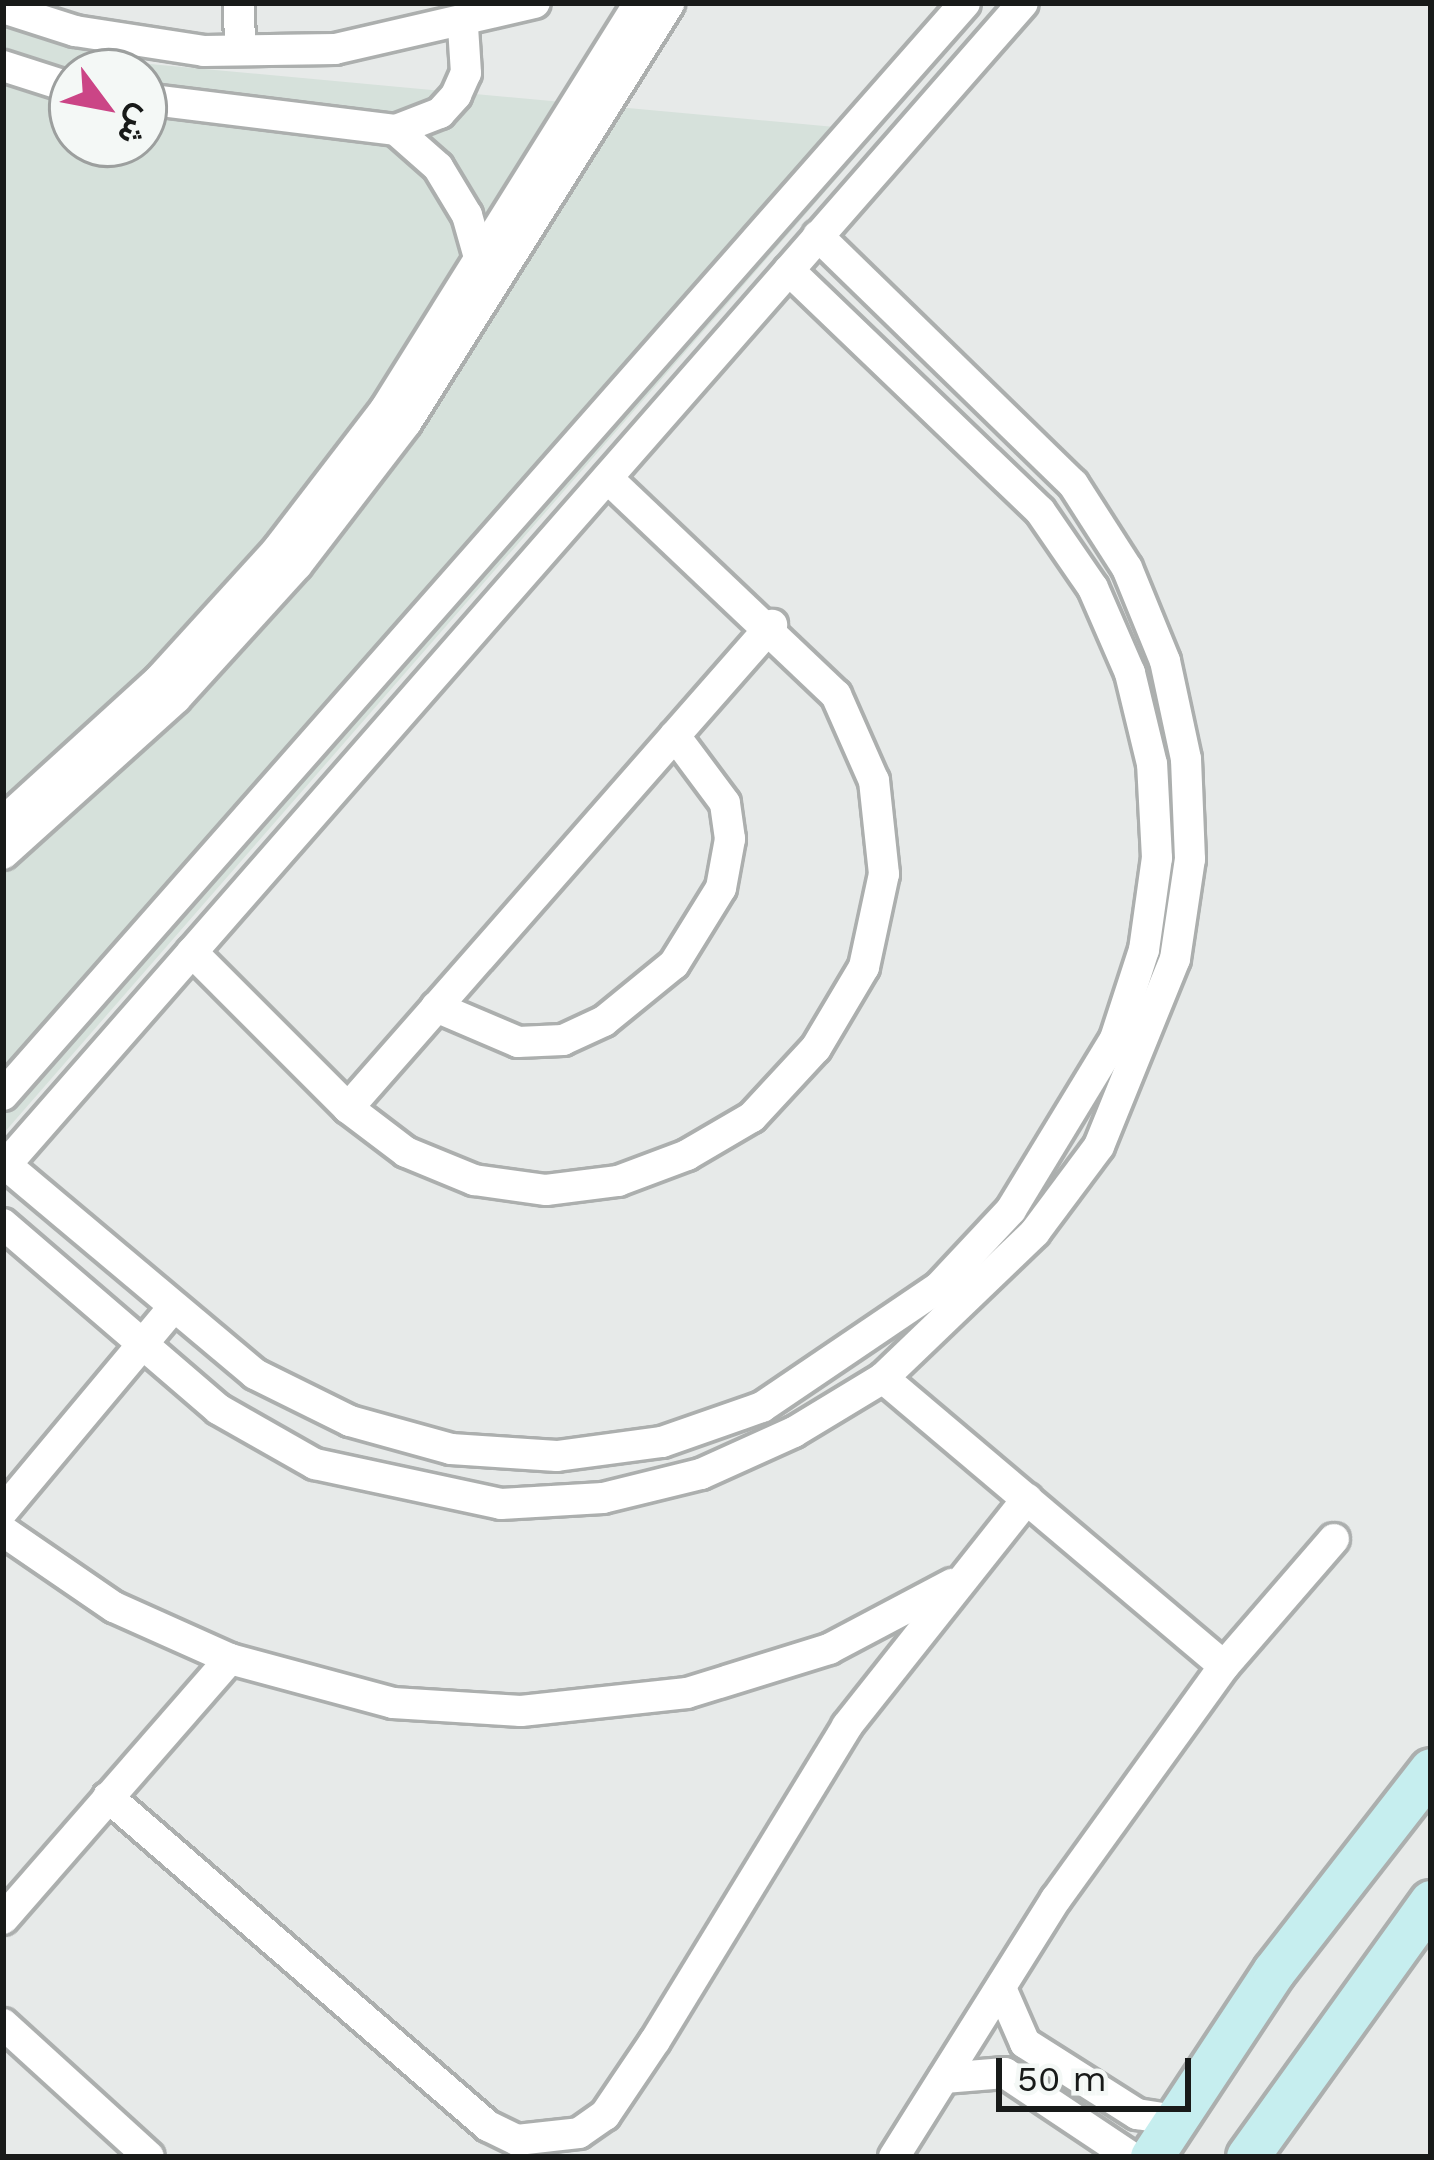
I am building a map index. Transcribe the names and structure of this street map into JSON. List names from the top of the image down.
{
  "scale_bar": "50 m",
  "north": "bottom right"
}
